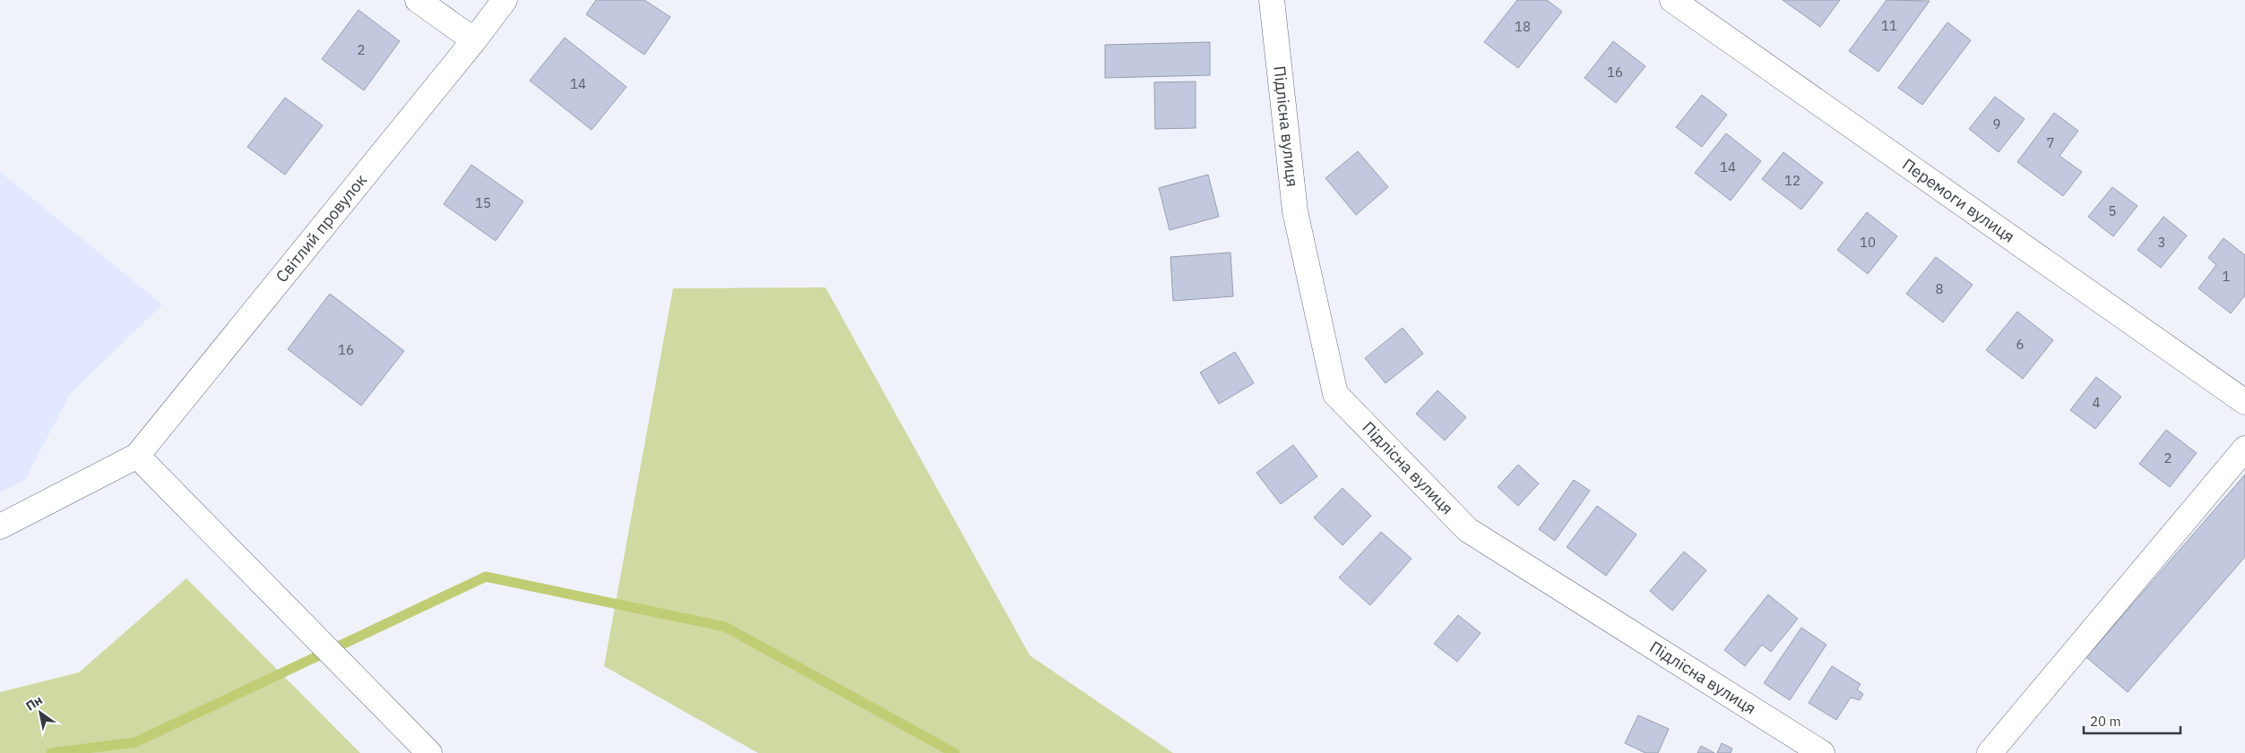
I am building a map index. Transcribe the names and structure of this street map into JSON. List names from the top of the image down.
{
  "streets": {
    "street": ["Підлісна вулиця", "Перемоги вулиця", "Світлий провулок"]
  },
  "house_numbers": [
    "11",
    "18",
    "2",
    "16",
    "14",
    "9",
    "7",
    "14",
    "12",
    "15",
    "5",
    "10",
    "3",
    "1",
    "8",
    "6",
    "16",
    "4",
    "2"
  ],
  "scale_bar": "20 m",
  "north": "top left"
}
